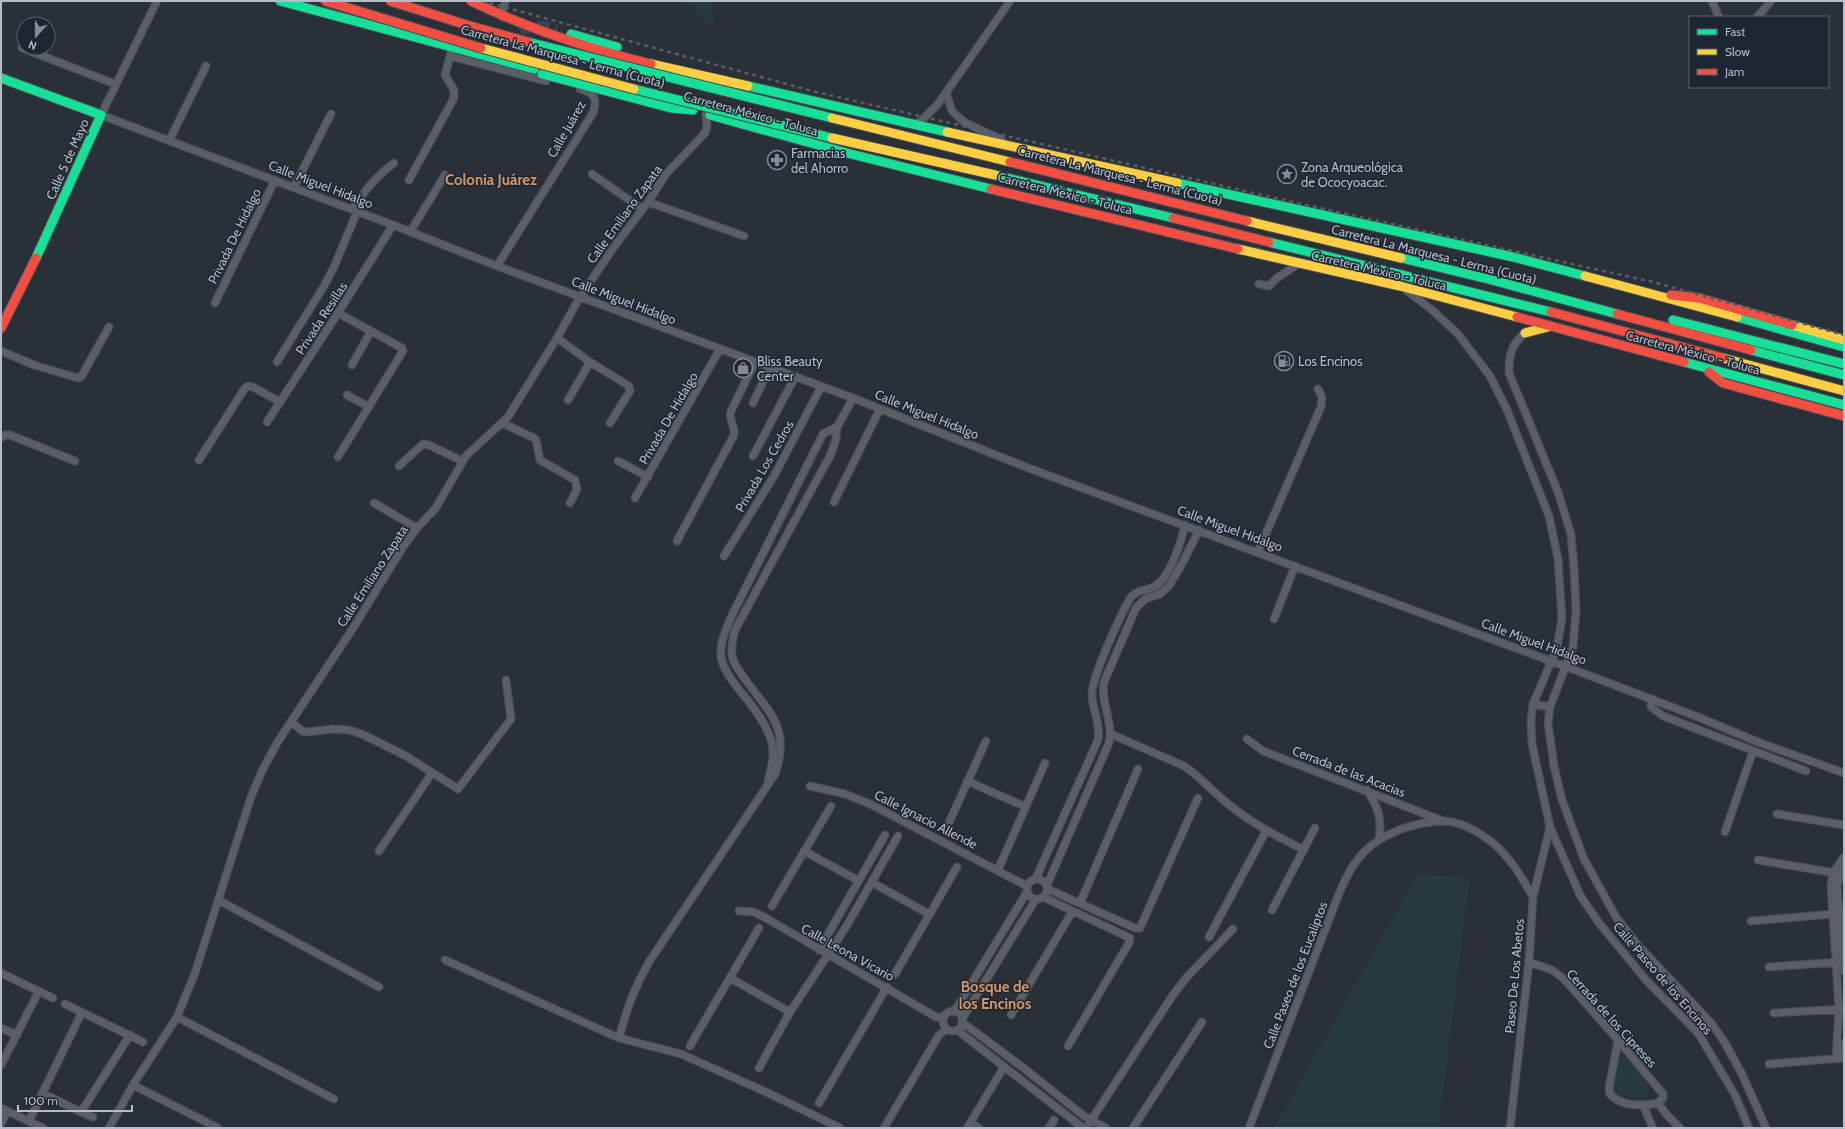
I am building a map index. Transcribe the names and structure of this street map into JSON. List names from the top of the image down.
{
  "streets": {
    "main road": [
      "Carretera La Marquesa - Lerma (Cuota)",
      "Carretera México - Toluca",
      "Calle 5 de Mayo",
      "Calle Miguel Hidalgo"
    ],
    "street": [
      "Calle Juárez",
      "Calle Emiliano Zapata",
      "Privada De Hidalgo",
      "Privada Resillas",
      "Privada Los Cedros",
      "Cerrada de las Acacias",
      "Calle Ignacio Allende",
      "Calle Leona Vicario",
      "Calle Paseo de los Eucaliptos",
      "Paseo De Los Abetos",
      "Calle Paseo de los Encinos",
      "Cerrada de los Cipreses"
    ]
  },
  "crossings": [
    ["Carretera México - Toluca", "Calle Juárez"],
    ["Carretera México - Toluca", "Calle Emiliano Zapata"],
    ["Carretera México - Toluca", "Calle Paseo de los Encinos"],
    ["Calle Juárez", "Calle Miguel Hidalgo"],
    ["Calle 5 de Mayo", "Calle Miguel Hidalgo"],
    ["Calle Miguel Hidalgo", "Calle Emiliano Zapata"],
    ["Calle Miguel Hidalgo", "Privada De Hidalgo"],
    ["Calle Miguel Hidalgo", "Privada Resillas"],
    ["Calle Miguel Hidalgo", "Privada Los Cedros"],
    ["Calle Miguel Hidalgo", "Calle Paseo de los Encinos"],
    ["Cerrada de las Acacias", "Calle Paseo de los Eucaliptos"],
    ["Calle Paseo de los Eucaliptos", "Paseo De Los Abetos"],
    ["Paseo De Los Abetos", "Calle Paseo de los Encinos"],
    ["Paseo De Los Abetos", "Cerrada de los Cipreses"]
  ],
  "districts": ["Colonia Juárez", "Bosque de los Encinos"],
  "places": {
    "pharmacy": ["Farmacias del Ahorro"],
    "place": ["Zona Arqueológica de Ococyoacac."],
    "fuel station": ["Los Encinos"],
    "shop": ["Bliss Beauty Center"]
  },
  "legend": ["Fast", "Slow", "Jam"],
  "scale_bar": "100 m",
  "north": "bottom"
}
